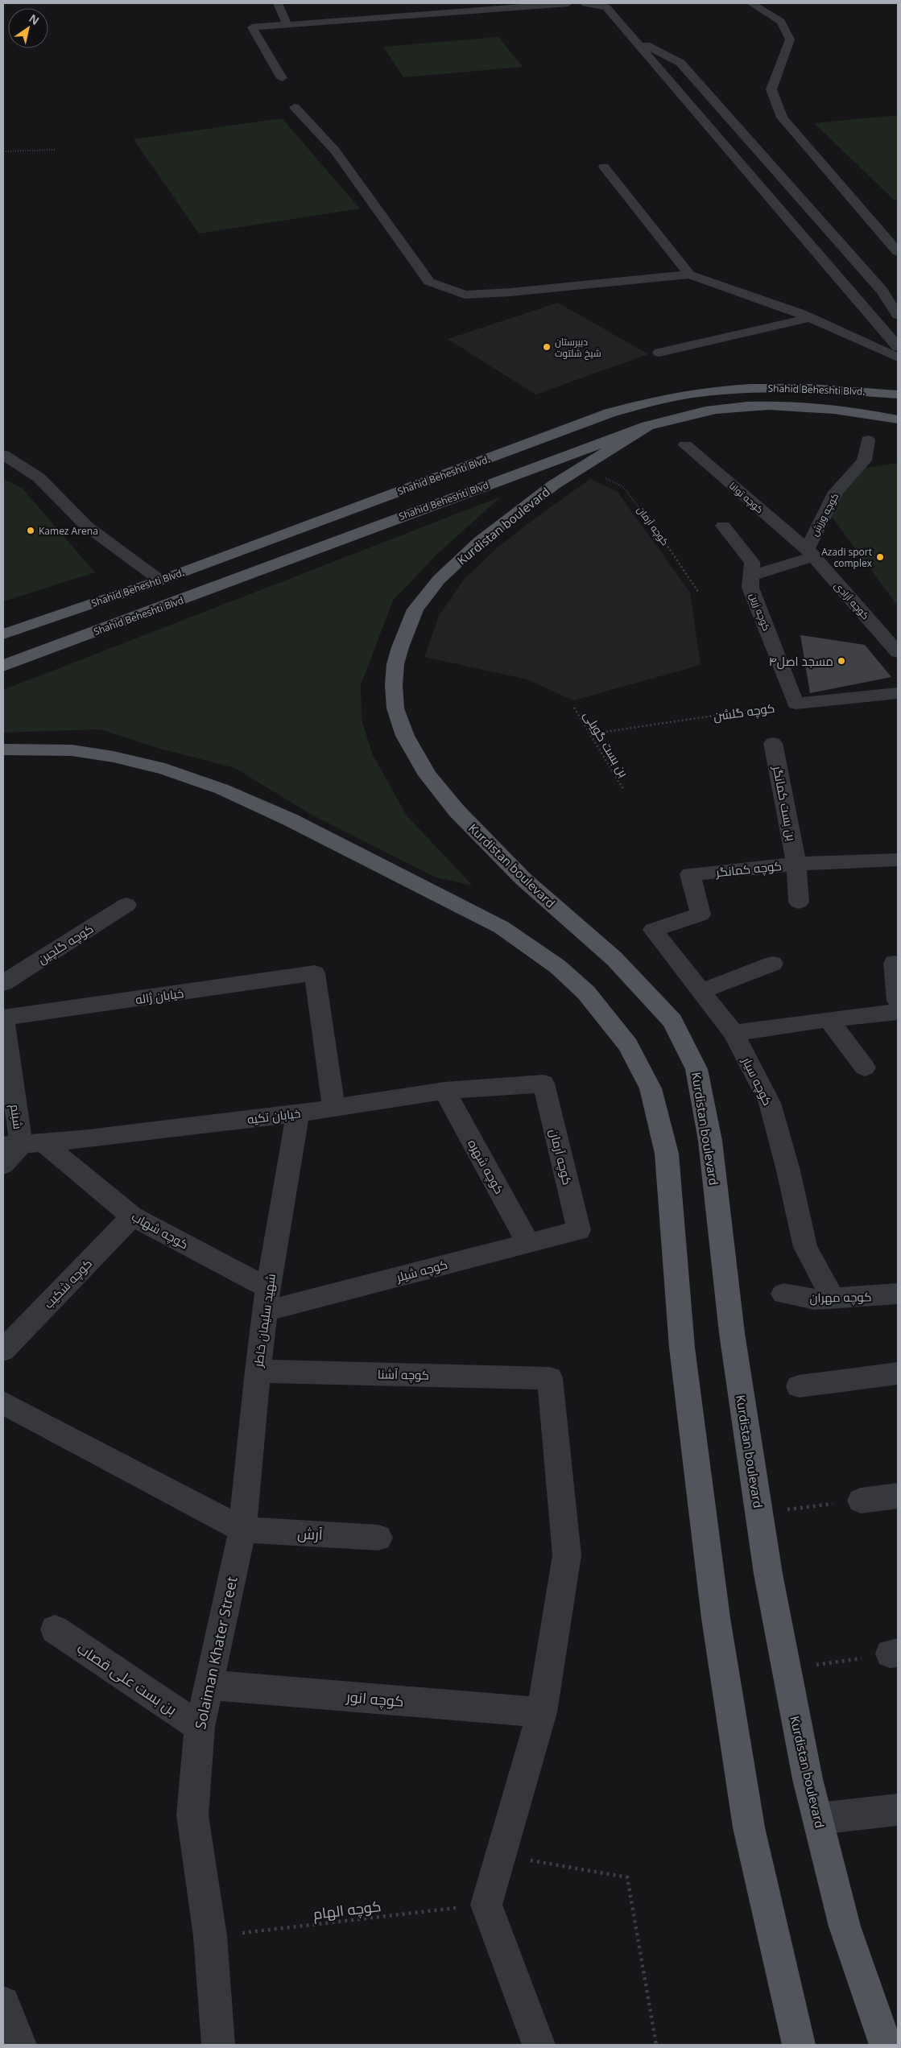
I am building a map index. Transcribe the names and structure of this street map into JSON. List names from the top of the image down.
{
  "streets": {
    "main road": ["Shahid Beheshti Blvd.", "Shahid Beheshti Blvd", "Kurdistan boulevard"],
    "street": [
      "کوچه توانا",
      "کوچه ورزش",
      "کوچه آرمان",
      "کوچه آزادی",
      "کوچه زرین",
      "بن بست کمانگر",
      "کوچه کمانگر",
      "کوچه گلچین",
      "خیابان ژاله",
      "کوچه سیار",
      "خیابان تکیه",
      "شبنم",
      "کوچه شهره",
      "کوچه شهاب",
      "کوچه شیلر",
      "کوچه شکیب",
      "کوچه مهران",
      "شهید سلیمان خاطر",
      "کوچه آشنا",
      "آرش",
      "Solaiman Khater Street",
      "بن بست علی قصاب",
      "کوچه انور"
    ],
    "path": ["کوچه گلشن", "بن بست گویلی", "کوچه الهام"]
  },
  "crossings": [
    ["کوچه توانا", "کوچه ورزش"],
    ["کوچه توانا", "کوچه آزادی"],
    ["Shahid Beheshti Blvd", "Kurdistan boulevard"],
    ["کوچه ورزش", "کوچه آزادی"],
    ["کوچه آرمان", "خیابان تکیه"],
    ["کوچه آرمان", "کوچه شیلر"],
    ["کوچه زرین", "کوچه گلشن"],
    ["کوچه گلشن", "بن بست گویلی"],
    ["بن بست کمانگر", "کوچه کمانگر"],
    ["کوچه کمانگر", "کوچه سیار"],
    ["خیابان ژاله", "خیابان تکیه"],
    ["خیابان ژاله", "شبنم"],
    ["کوچه سیار", "کوچه مهران"],
    ["خیابان تکیه", "شبنم"],
    ["خیابان تکیه", "کوچه شهره"],
    ["خیابان تکیه", "کوچه شهاب"],
    ["خیابان تکیه", "شهید سلیمان خاطر"],
    ["شبنم", "کوچه شهاب"],
    ["کوچه شهره", "کوچه شیلر"],
    ["کوچه شهاب", "کوچه شیلر"],
    ["کوچه شهاب", "کوچه شکیب"],
    ["کوچه شهاب", "شهید سلیمان خاطر"],
    ["کوچه شیلر", "شهید سلیمان خاطر"],
    ["شهید سلیمان خاطر", "کوچه آشنا"],
    ["شهید سلیمان خاطر", "آرش"],
    ["شهید سلیمان خاطر", "Solaiman Khater Street"],
    ["کوچه آشنا", "کوچه انور"],
    ["آرش", "Solaiman Khater Street"],
    ["Solaiman Khater Street", "بن بست علی قصاب"],
    ["Solaiman Khater Street", "کوچه انور"],
    ["Solaiman Khater Street", "کوچه الهام"]
  ],
  "places": [
    "دبیرستان شیخ شلتوت",
    "Kamez Arena",
    "Azadi sport complex",
    "مسجد اصل۴"
  ],
  "north": "top right"
}
